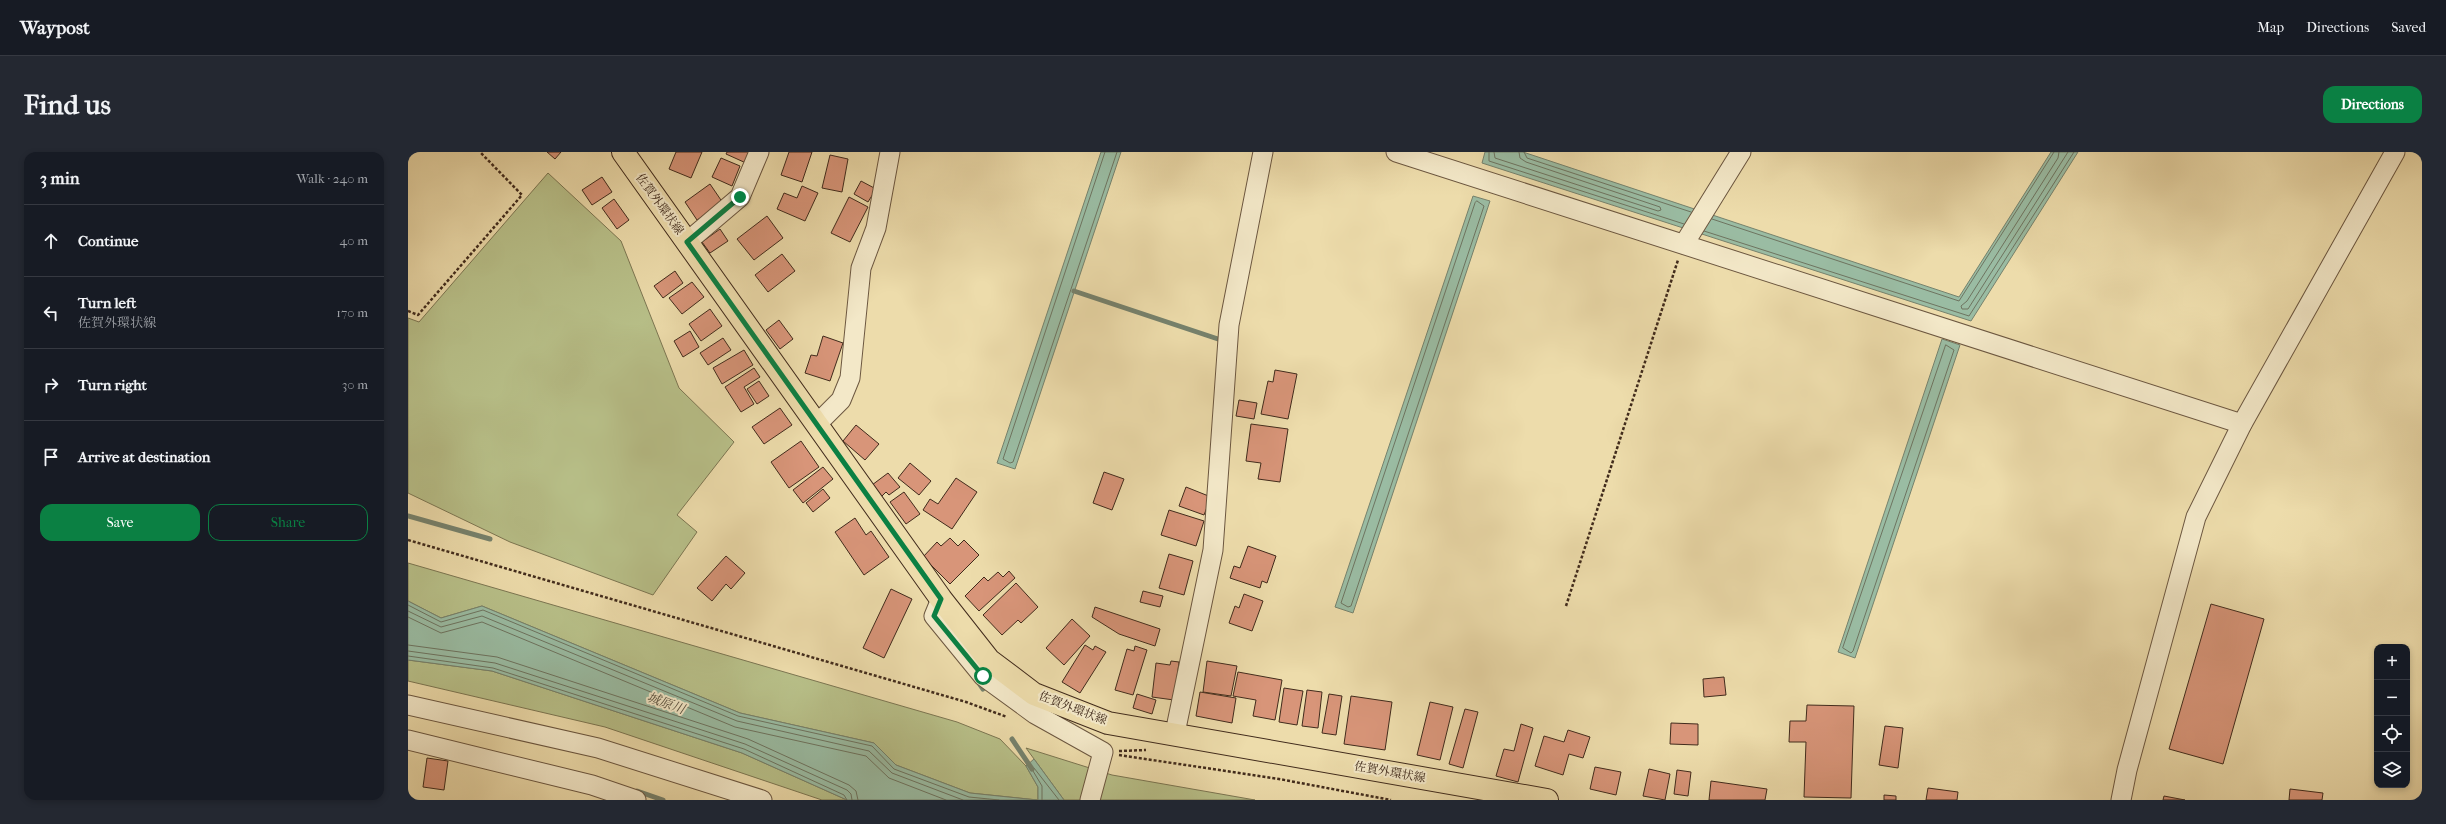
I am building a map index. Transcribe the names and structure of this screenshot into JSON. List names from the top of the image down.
{
  "streets": {
    "main road": ["佐賀外環状線"]
  },
  "water": ["城原川"],
  "page": {
    "header": "Waypost",
    "nav": ["Map", "Directions", "Saved"],
    "buttons": [
      "Directions",
      ["Save", "Share"]
    ],
    "title": "Find us",
    "heading": ["3 min", "Walk · 240 m"],
    "list": [
      ["Continue", "40 m"],
      ["Turn left", "佐賀外環状線", "170 m"],
      ["Turn right", "30 m"],
      "Arrive at destination"
    ],
    "map_buttons": ["+", "−"]
  }
}
